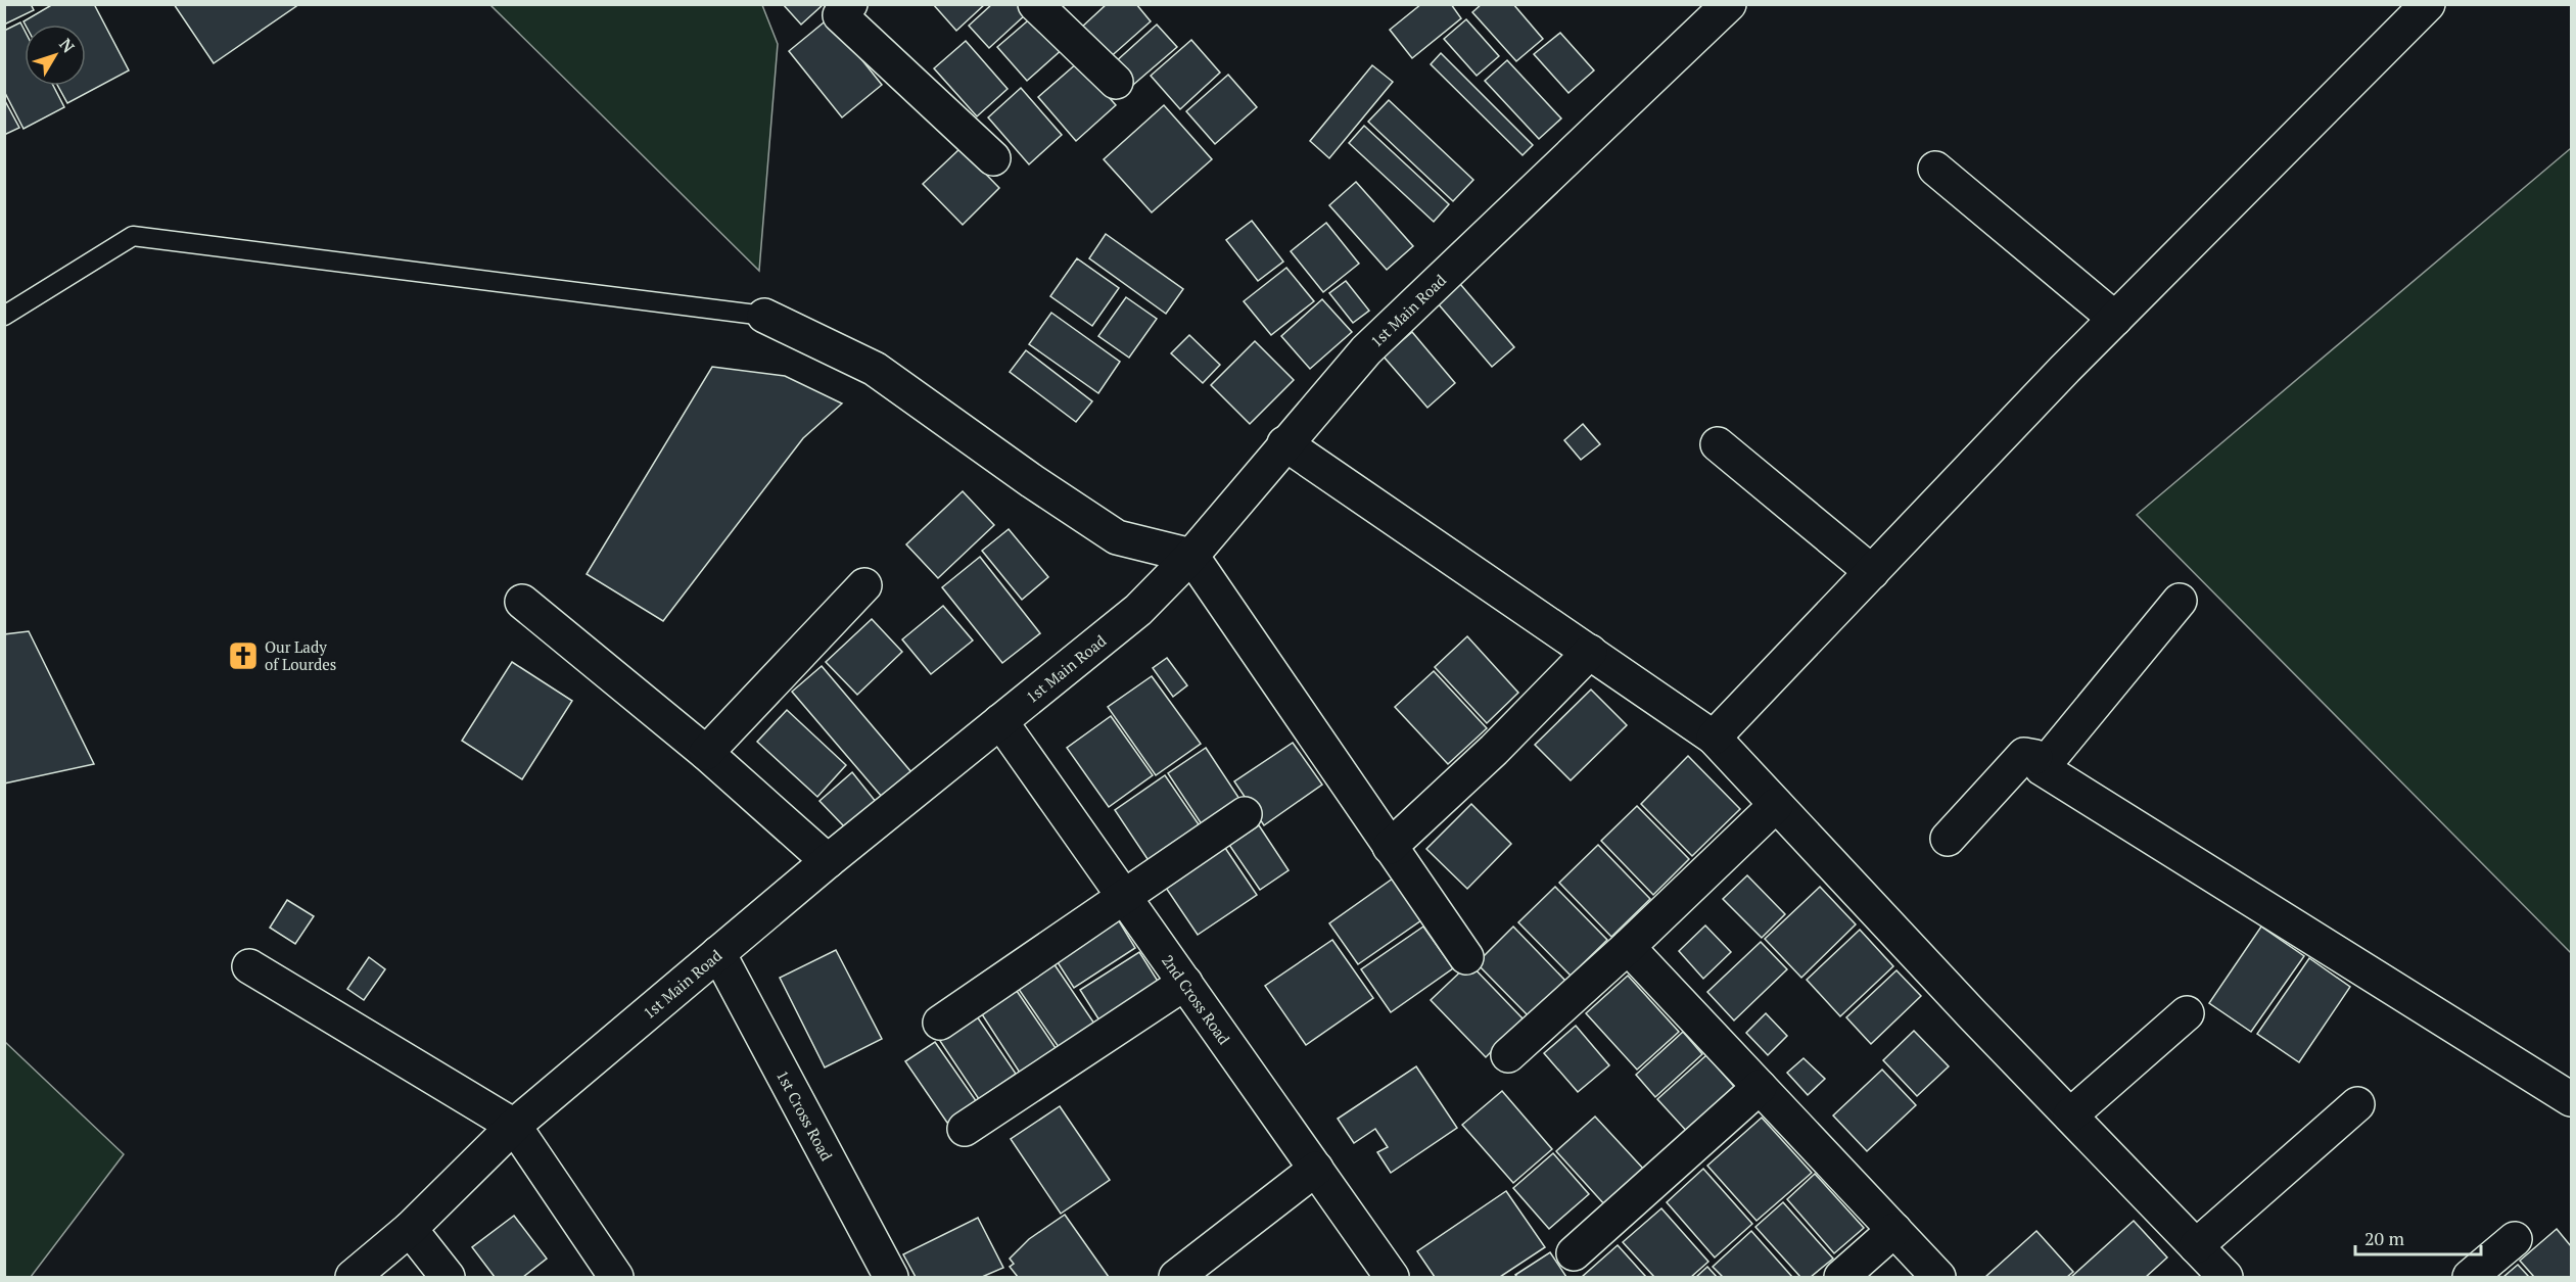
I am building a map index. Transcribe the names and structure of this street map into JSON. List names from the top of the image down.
{
  "streets": {
    "street": ["1st Main Road", "2nd Cross Road", "1st Cross Road"]
  },
  "crossings": [
    ["1st Main Road", "2nd Cross Road"],
    ["1st Main Road", "1st Cross Road"]
  ],
  "places": {
    "church": ["Our Lady of Lourdes"]
  },
  "scale_bar": "20 m",
  "north": "top right"
}
